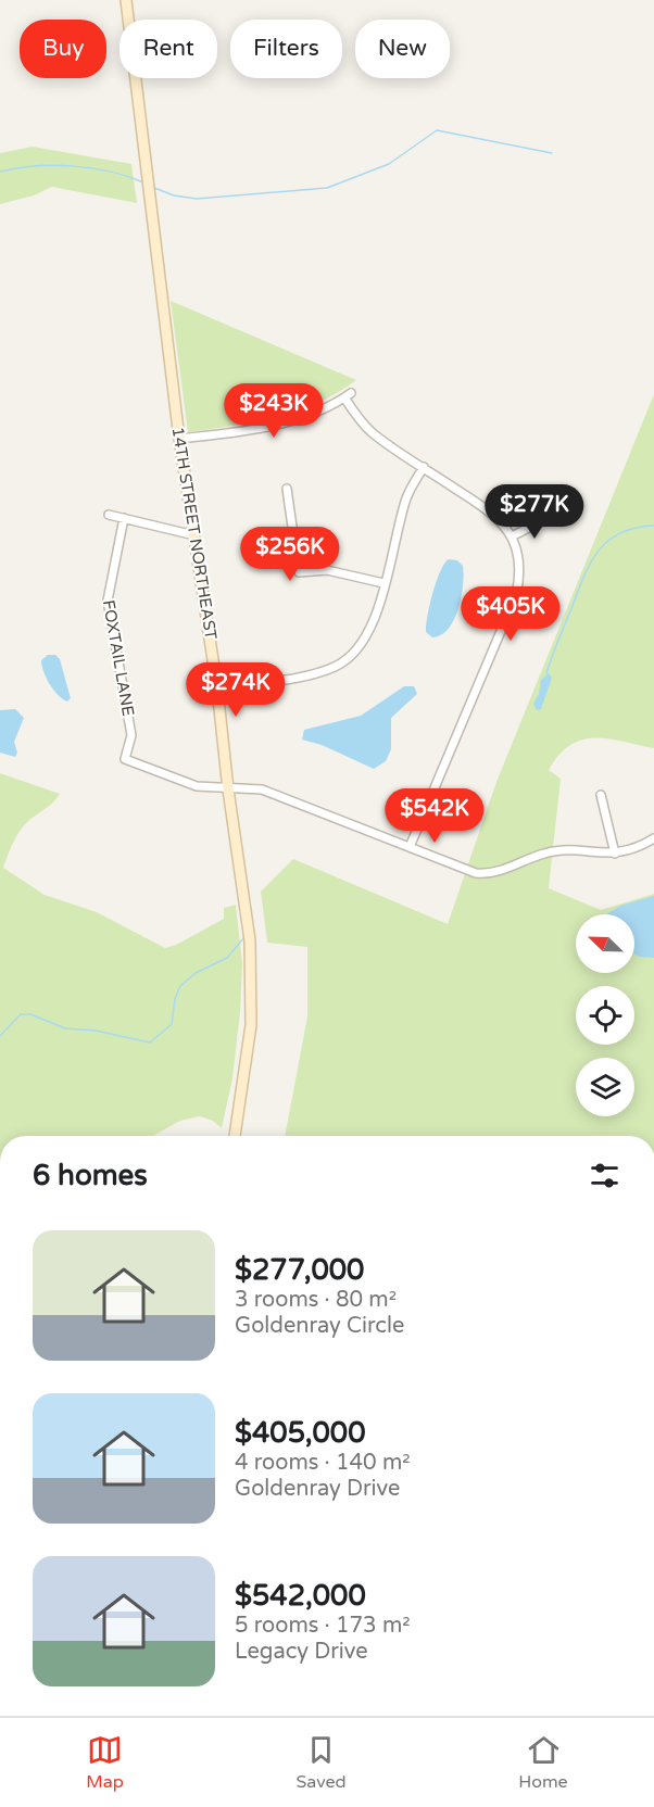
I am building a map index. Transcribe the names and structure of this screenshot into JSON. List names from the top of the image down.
{
  "streets": {
    "street": ["14TH STREET NORTHEAST", "FOXTAIL LANE"]
  },
  "crossings": [
    ["14TH STREET NORTHEAST", "FOXTAIL LANE"]
  ],
  "north": "top left",
  "page": {
    "chip": [
      "Buy",
      "Rent",
      "Filters",
      "New"
    ],
    "price": [
      "$243K",
      "$277K",
      "$256K",
      "$405K",
      "$274K",
      "$542K"
    ],
    "heading": "6 homes",
    "list": [
      {
        "name": "$277,000",
        "note": "3 rooms · 80 m² · Goldenray Circle"
      },
      {
        "name": "$405,000",
        "note": "4 rooms · 140 m² · Goldenray Drive"
      },
      {
        "name": "$542,000",
        "note": "5 rooms · 173 m² · Legacy Drive"
      }
    ],
    "tabs": ["Map", "Saved", "Home"]
  }
}
